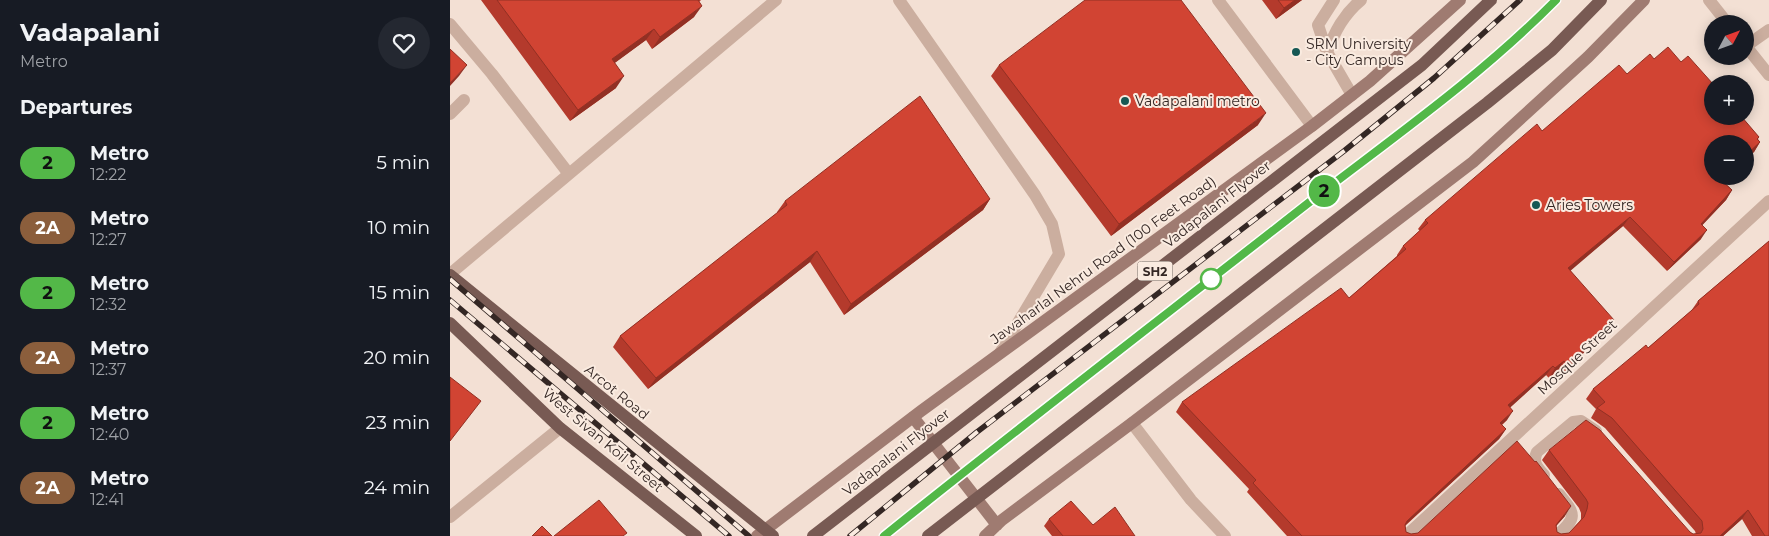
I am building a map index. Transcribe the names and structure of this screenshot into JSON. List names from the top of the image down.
{
  "streets": {
    "main road": [
      "Vadapalani Flyover",
      "SH2",
      "Arcot Road",
      "West Sivan Koil Street"
    ],
    "street": ["Jawaharlal Nehru Road (100 Feet Road)", "Mosque Street"]
  },
  "crossings": [
    ["Jawaharlal Nehru Road (100 Feet Road)", "Arcot Road"]
  ],
  "places": ["SRM University - City Campus", "Vadapalani metro", "Aries Towers"],
  "lines": ["metro line 2"],
  "north": "top right",
  "page": {
    "heading": [
      ["Vadapalani", "Metro"],
      "Departures"
    ],
    "on_map": "2",
    "map_buttons": ["+", "−"],
    "list": [
      {
        "mark": "2",
        "name": "Metro",
        "note": "12:22",
        "value": "5 min"
      },
      {
        "mark": "2A",
        "name": "Metro",
        "note": "12:27",
        "value": "10 min"
      },
      {
        "mark": "2",
        "name": "Metro",
        "note": "12:32",
        "value": "15 min"
      },
      {
        "mark": "2A",
        "name": "Metro",
        "note": "12:37",
        "value": "20 min"
      },
      {
        "mark": "2",
        "name": "Metro",
        "note": "12:40",
        "value": "23 min"
      },
      {
        "mark": "2A",
        "name": "Metro",
        "note": "12:41",
        "value": "24 min"
      }
    ]
  }
}
